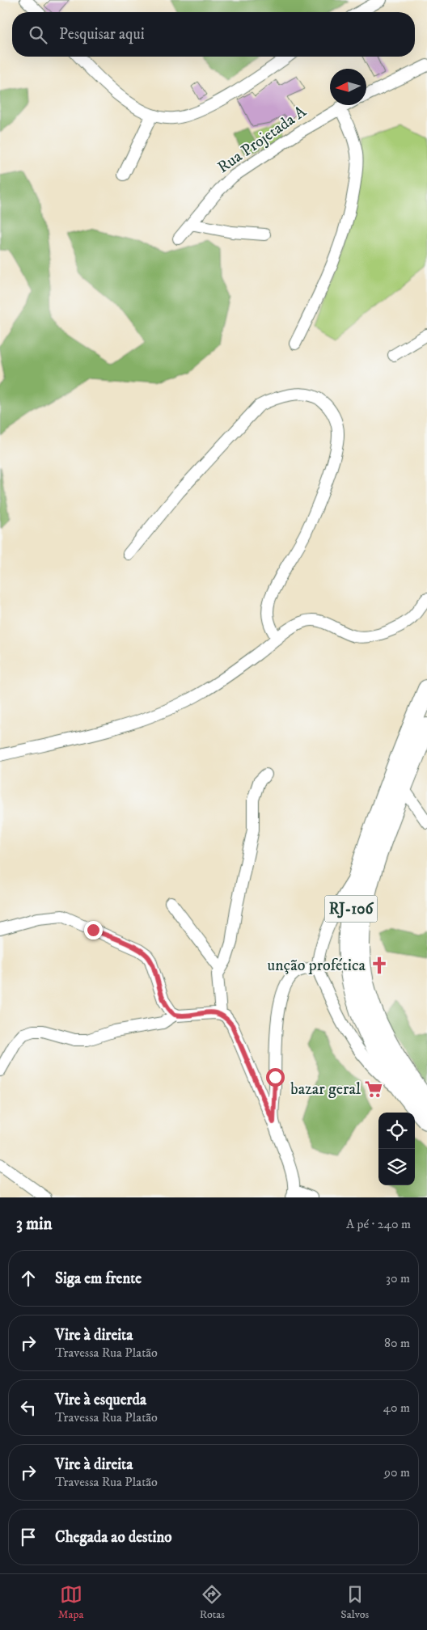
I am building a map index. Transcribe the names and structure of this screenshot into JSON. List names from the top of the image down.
{
  "streets": {
    "highway": ["RJ-106"],
    "street": ["Rua Projetada A"]
  },
  "places": {
    "church": ["unção profética"],
    "supermarket": ["bazar geral"]
  },
  "north": "left",
  "page": {
    "search": "Pesquisar aqui",
    "heading": ["3 min", "A pé · 240 m"],
    "list": [
      ["Siga em frente", "30 m"],
      ["Vire à direita", "Travessa Rua Platão", "80 m"],
      ["Vire à esquerda", "Travessa Rua Platão", "40 m"],
      ["Vire à direita", "Travessa Rua Platão", "90 m"],
      "Chegada ao destino"
    ],
    "nav": ["Mapa", "Rotas", "Salvos"]
  }
}
